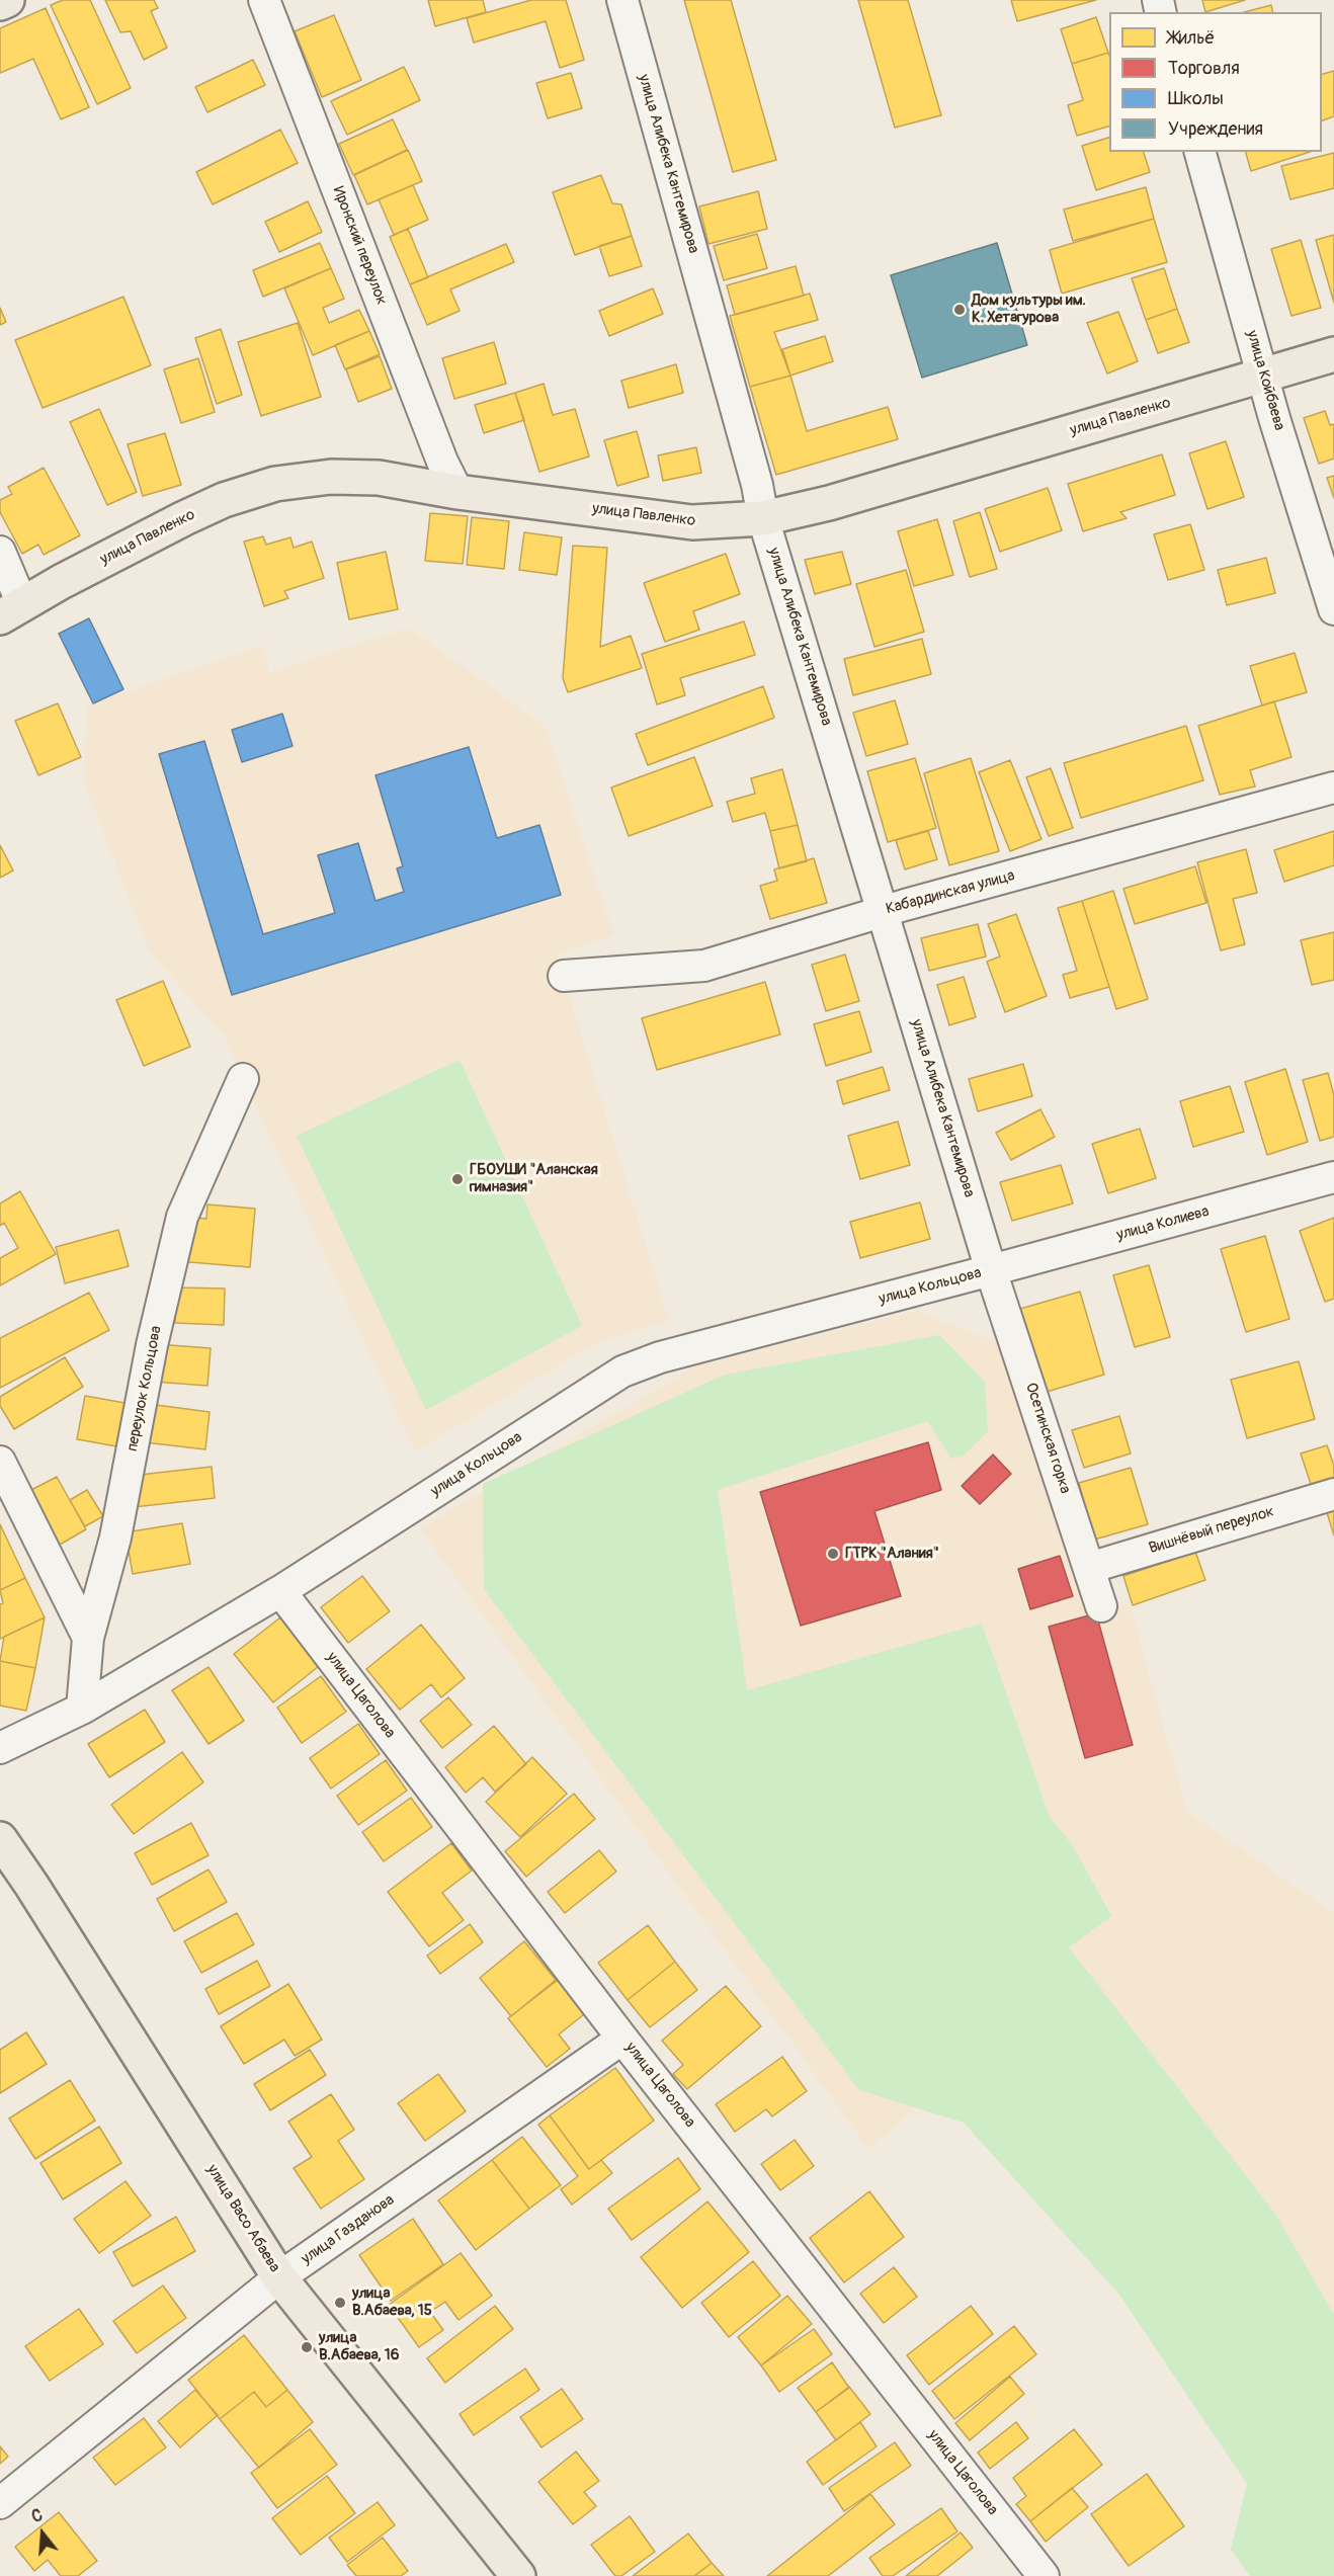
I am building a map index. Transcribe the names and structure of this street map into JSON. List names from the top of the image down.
{
  "streets": {
    "main road": ["улица Павленко", "улица Васо Абаева"],
    "street": [
      "улица Алибека Кантемирова",
      "Иронский переулок",
      "улица Койбаева",
      "Кабардинская улица",
      "улица Колиева",
      "улица Кольцова",
      "переулок Кольцова",
      "Осетинская горка",
      "Вишнёвый переулок",
      "улица Цаголова",
      "улица Газданова"
    ]
  },
  "crossings": [
    ["улица Алибека Кантемирова", "улица Павленко"],
    ["улица Алибека Кантемирова", "Кабардинская улица"],
    ["улица Алибека Кантемирова", "улица Колиева"],
    ["улица Алибека Кантемирова", "улица Кольцова"],
    ["улица Алибека Кантемирова", "Осетинская горка"],
    ["Иронский переулок", "улица Павленко"],
    ["улица Койбаева", "улица Павленко"],
    ["улица Колиева", "улица Кольцова"],
    ["улица Колиева", "Осетинская горка"],
    ["улица Кольцова", "переулок Кольцова"],
    ["улица Кольцова", "Осетинская горка"],
    ["улица Кольцова", "улица Цаголова"],
    ["Осетинская горка", "Вишнёвый переулок"],
    ["улица Цаголова", "улица Газданова"],
    ["улица Васо Абаева", "улица Газданова"]
  ],
  "places": [
    "Дом культуры им. К. Хетагурова",
    "ГБОУШИ \"Аланская гимназия\"",
    "ГТРК \"Алания\"",
    "улица В.Абаева, 15",
    "улица В.Абаева, 16"
  ],
  "legend": [
    "Жильё",
    "Торговля",
    "Школы",
    "Учреждения"
  ],
  "north": "top"
}
